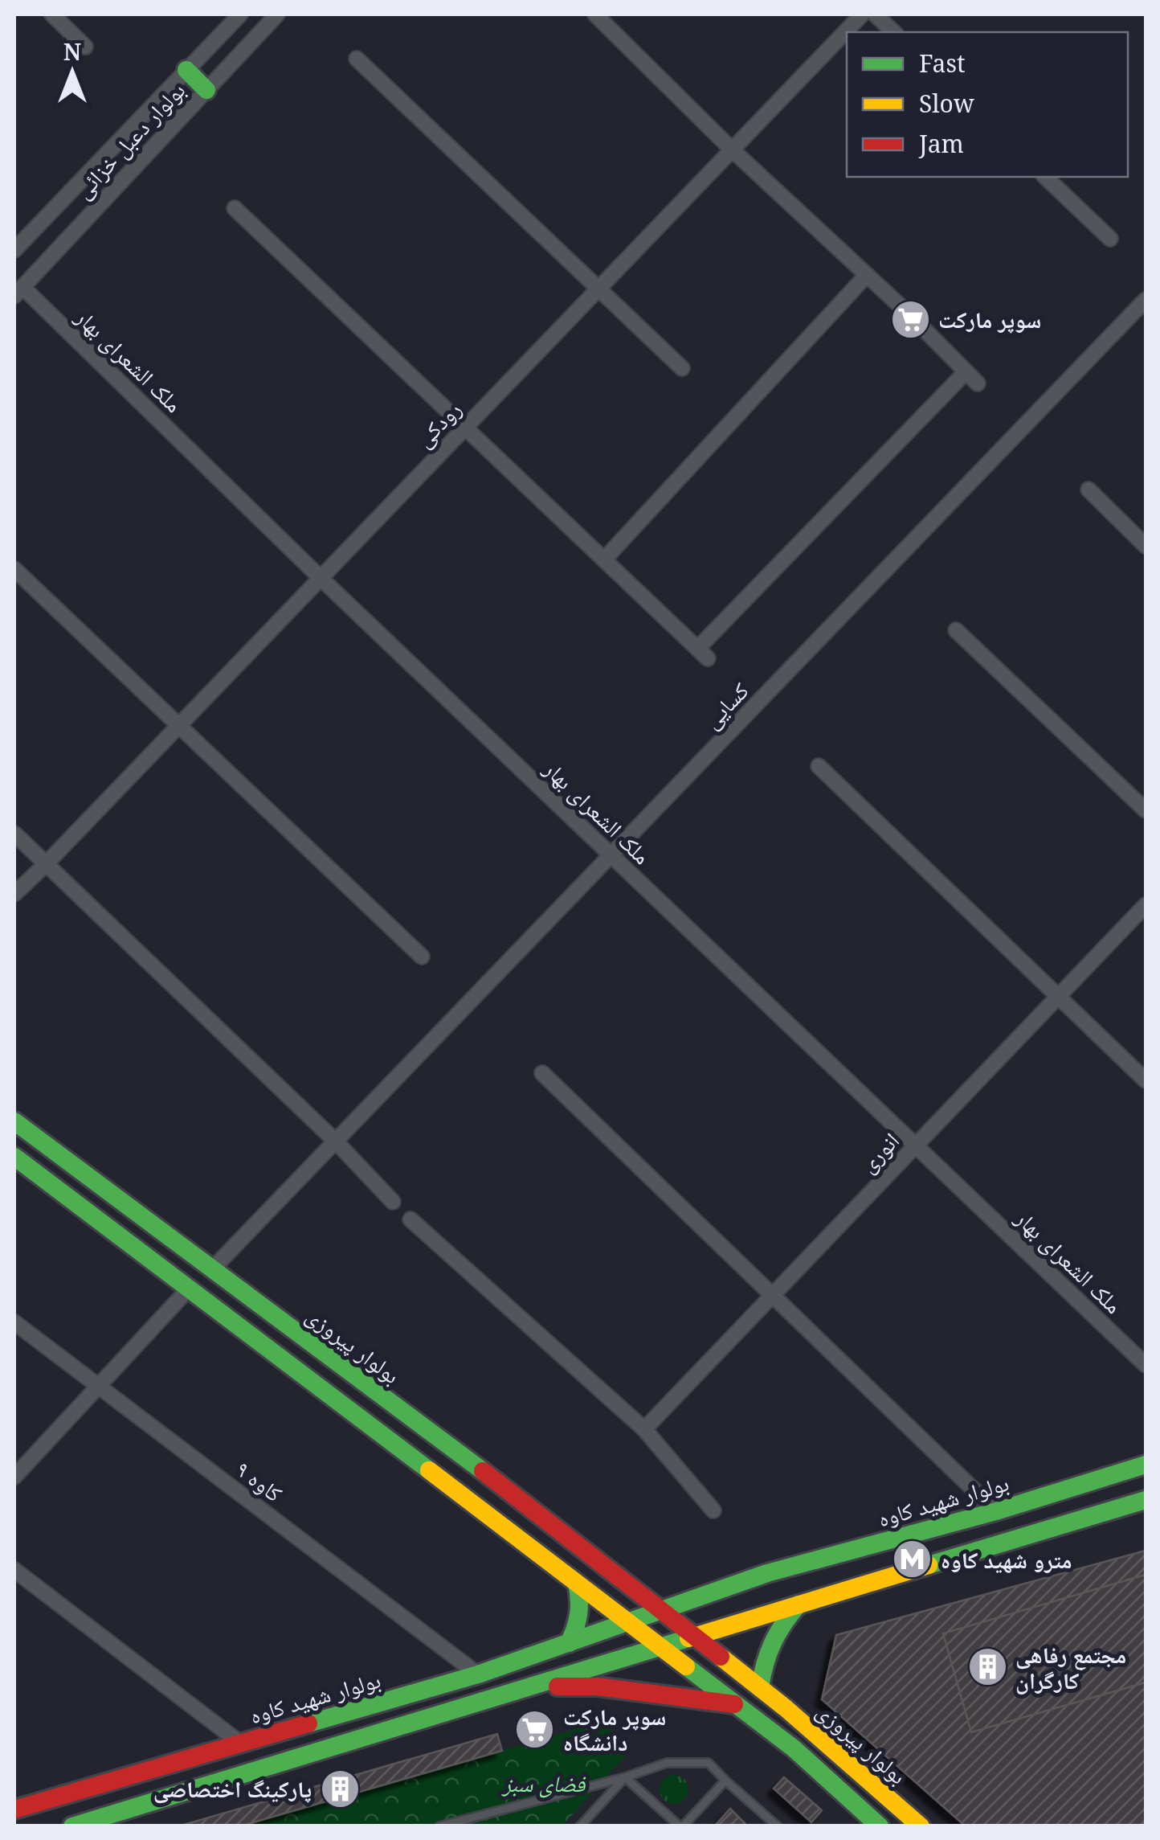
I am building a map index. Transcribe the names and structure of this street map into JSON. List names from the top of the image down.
{
  "streets": {
    "main road": ["بولوار پیروزی", "بولوار شهید کاوه"],
    "street": [
      "بولوار دعبل خزائی",
      "ملک الشعرای بهار",
      "رودکی",
      "کسایی",
      "انوری",
      "کاوه ۹"
    ]
  },
  "crossings": [
    ["بولوار دعبل خزائی", "ملک الشعرای بهار"],
    ["ملک الشعرای بهار", "رودکی"],
    ["ملک الشعرای بهار", "کسایی"],
    ["ملک الشعرای بهار", "انوری"],
    ["کسایی", "بولوار پیروزی"],
    ["بولوار پیروزی", "بولوار شهید کاوه"],
    ["کاوه ۹", "بولوار شهید کاوه"]
  ],
  "parks": ["فضای سبز"],
  "places": {
    "supermarket": ["سوپر مارکت", "سوپر مارکت دانشگاه"],
    "metro station": ["مترو شهید کاوه"],
    "building": ["مجتمع رفاهی کارگران", "پارکینگ اختصاصی"]
  },
  "legend": ["Fast", "Slow", "Jam"],
  "north": "top"
}
